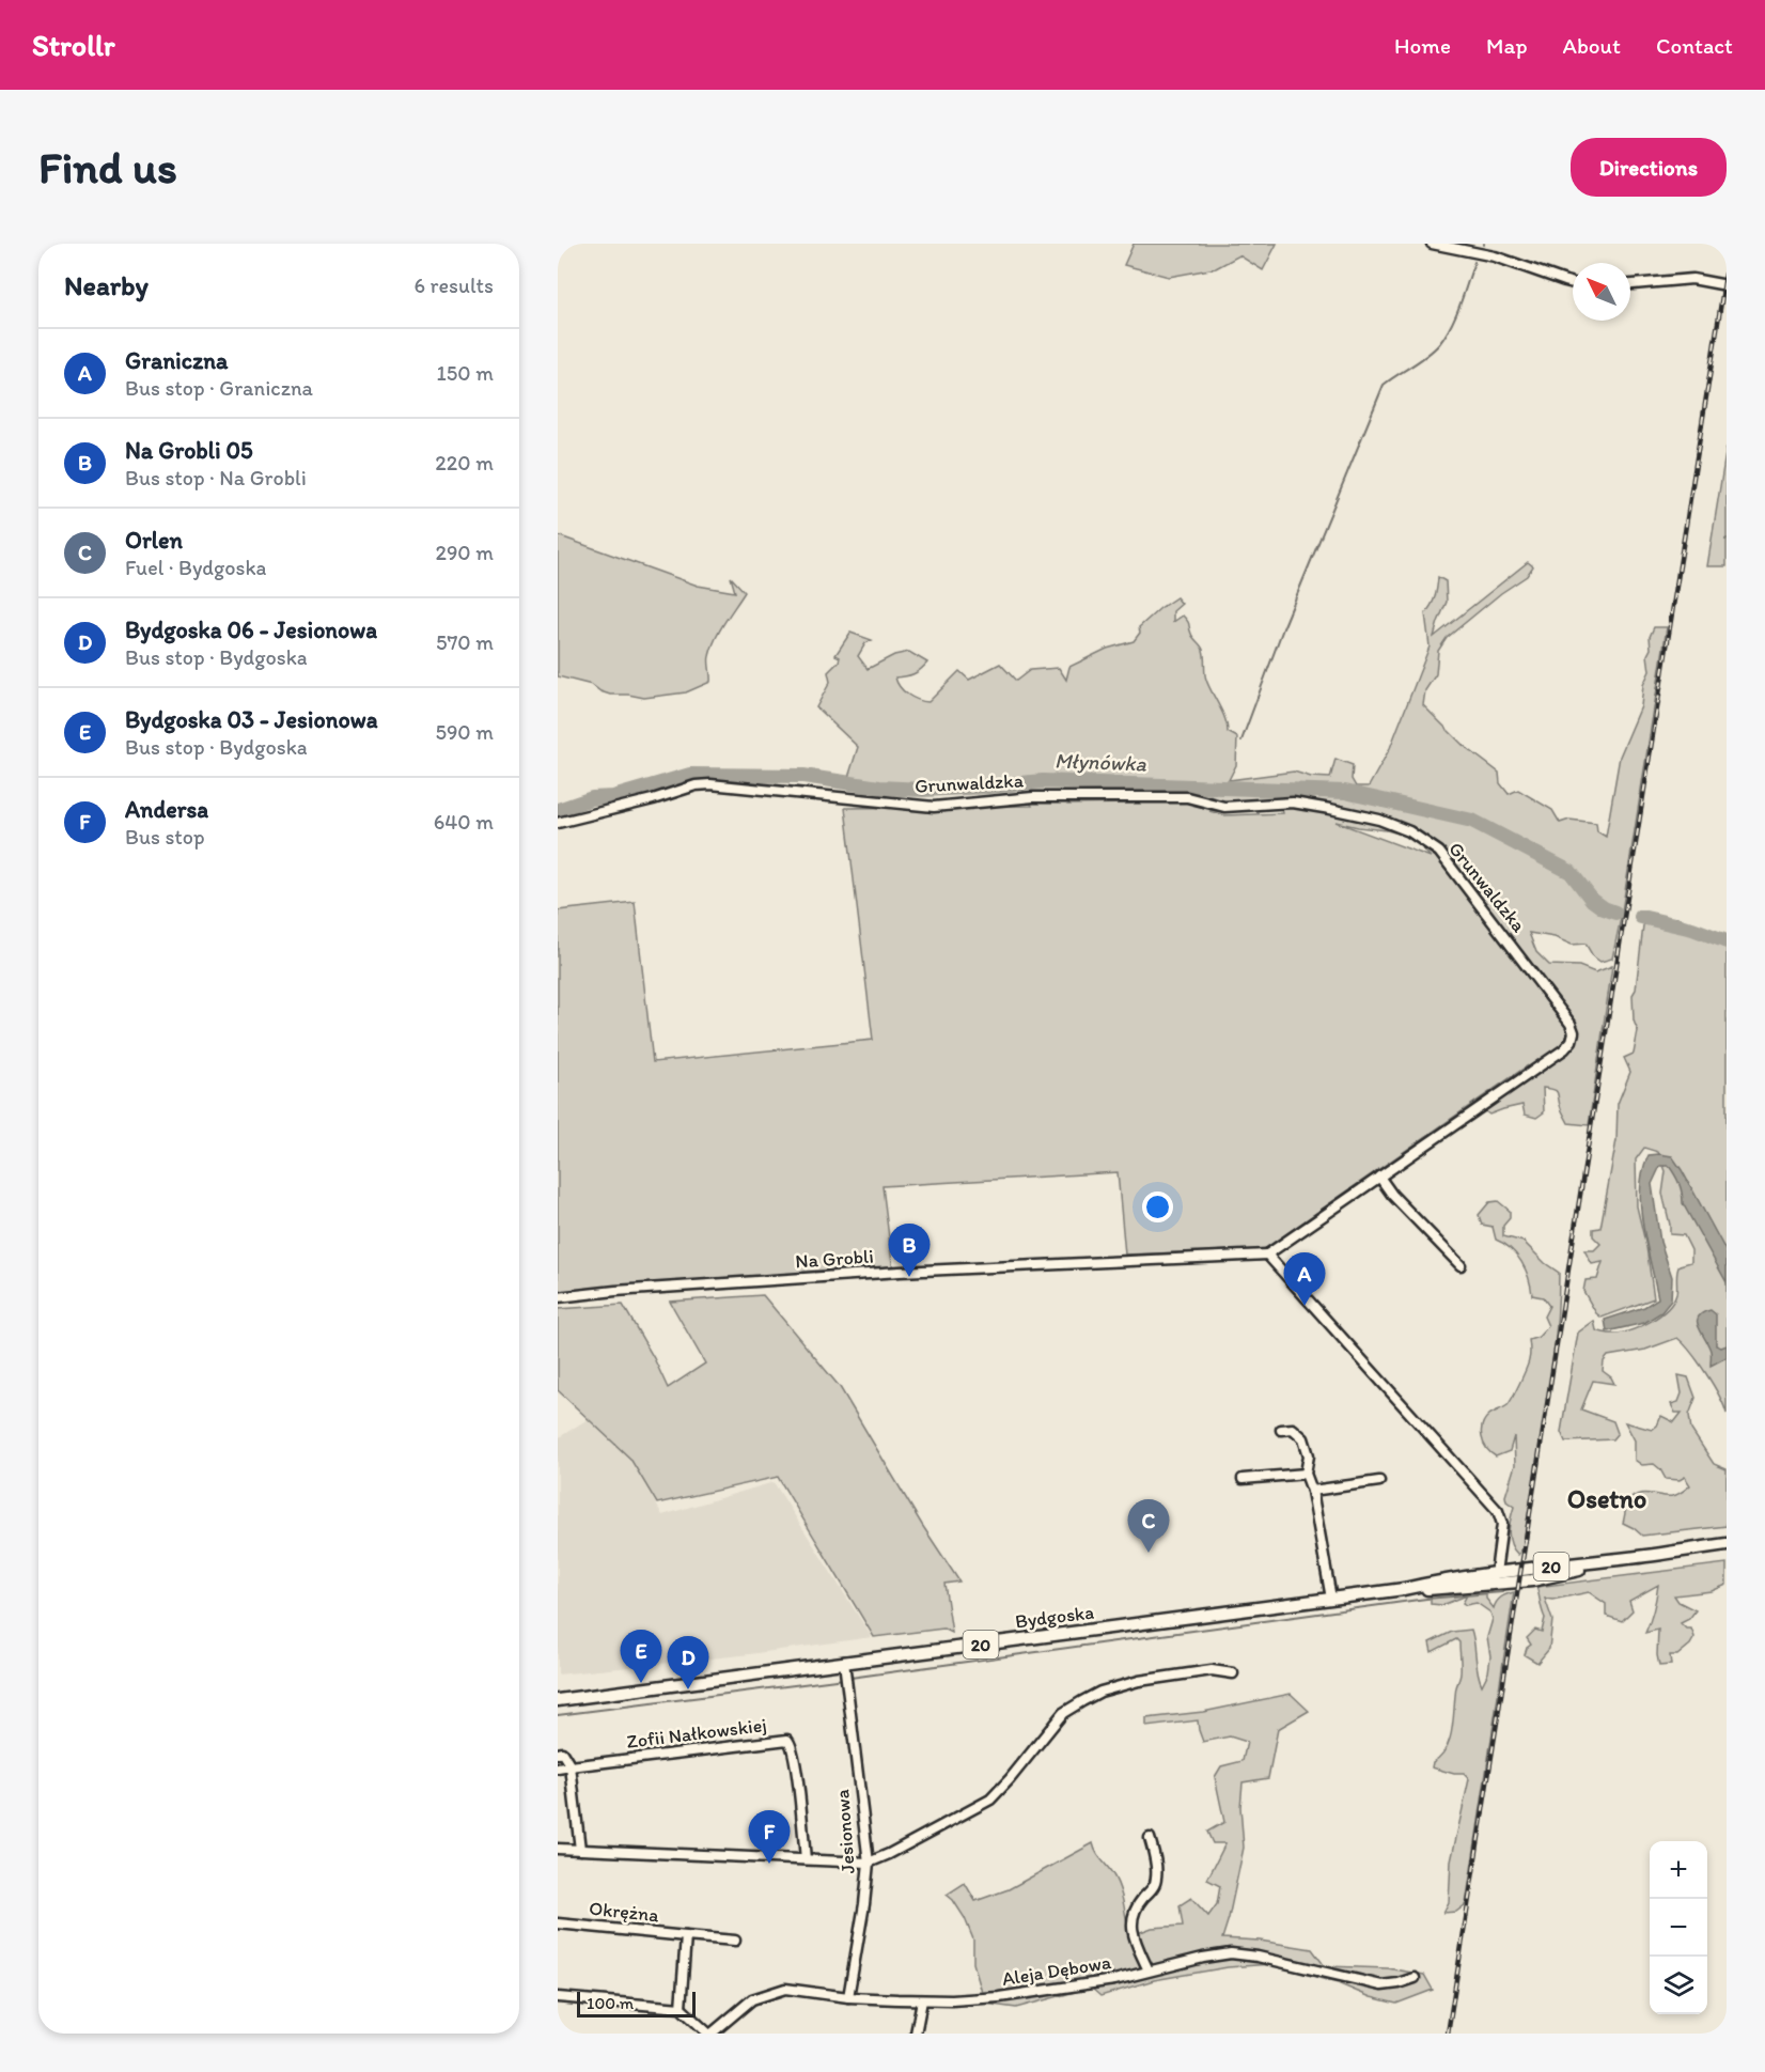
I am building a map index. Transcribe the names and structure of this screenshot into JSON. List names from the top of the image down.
{
  "streets": {
    "main road": ["20", "Bydgoska"],
    "street": [
      "Grunwaldzka",
      "Na Grobli",
      "Zofii Nałkowskiej",
      "Jesionowa",
      "Okrężna",
      "Aleja Dębowa"
    ]
  },
  "crossings": [
    ["Bydgoska", "Jesionowa"],
    ["Jesionowa", "Aleja Dębowa"]
  ],
  "districts": ["Osetno"],
  "water": ["Młynówka"],
  "scale_bar": "100 m",
  "north": "top left",
  "page": {
    "header": "Strollr",
    "nav": [
      "Home",
      "Map",
      "About",
      "Contact"
    ],
    "buttons": "Directions",
    "title": "Find us",
    "heading": ["Nearby", "6 results"],
    "list": [
      {
        "mark": "A",
        "name": "Graniczna",
        "note": "Bus stop · Graniczna",
        "value": "150 m"
      },
      {
        "mark": "B",
        "name": "Na Grobli 05",
        "note": "Bus stop · Na Grobli",
        "value": "220 m"
      },
      {
        "mark": "C",
        "name": "Orlen",
        "note": "Fuel · Bydgoska",
        "value": "290 m"
      },
      {
        "mark": "D",
        "name": "Bydgoska 06 - Jesionowa",
        "note": "Bus stop · Bydgoska",
        "value": "570 m"
      },
      {
        "mark": "E",
        "name": "Bydgoska 03 - Jesionowa",
        "note": "Bus stop · Bydgoska",
        "value": "590 m"
      },
      {
        "mark": "F",
        "name": "Andersa",
        "note": "Bus stop",
        "value": "640 m"
      }
    ],
    "pins": [
      "B",
      "A",
      "C",
      "E",
      "D",
      "F"
    ],
    "map_buttons": ["+", "−"],
    "scale": "100 m"
  }
}
